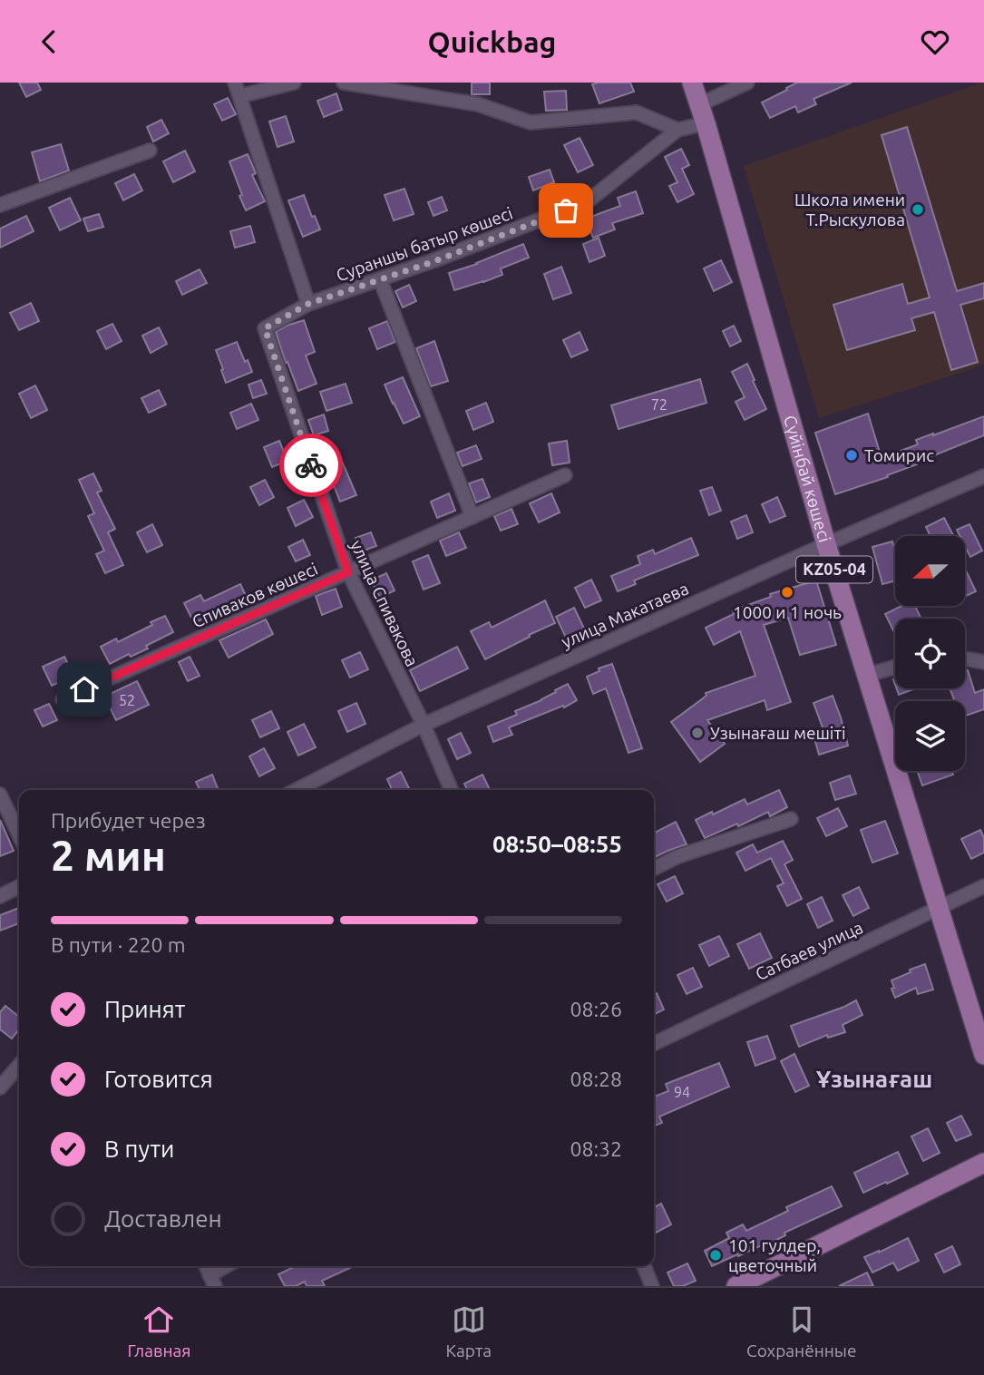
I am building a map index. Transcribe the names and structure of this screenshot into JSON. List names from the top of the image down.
{
  "streets": {
    "main road": ["Сүйінбай көшесі", "KZ05-04"],
    "street": [
      "Сураншы батыр көшесі",
      "Спиваков көшесі",
      "улица Спивакова",
      "улица Макатаева",
      "Сатбаев улица"
    ]
  },
  "crossings": [
    ["Сураншы батыр көшесі", "улица Спивакова"],
    ["Сүйінбай көшесі", "улица Макатаева"],
    ["Сүйінбай көшесі", "Сатбаев улица"],
    ["Спиваков көшесі", "улица Спивакова"],
    ["улица Спивакова", "улица Макатаева"]
  ],
  "districts": ["Ұзынағаш"],
  "places": [
    "Школа имени Т.Рыскулова",
    "Томирис",
    "1000 и 1 ночь",
    "Узынағаш мешіті",
    "101 гулдер, цветочный"
  ],
  "house_numbers": ["72", "52", "94"],
  "north": "left",
  "page": {
    "header": "Quickbag",
    "heading": ["2 мин", "Прибудет через", "08:50–08:55"],
    "bar": "В пути · 220 m",
    "list": [
      ["Принят", "08:26"],
      ["Готовится", "08:28"],
      ["В пути", "08:32"],
      "Доставлен"
    ],
    "tabs": ["Главная", "Карта", "Сохранённые"]
  }
}
